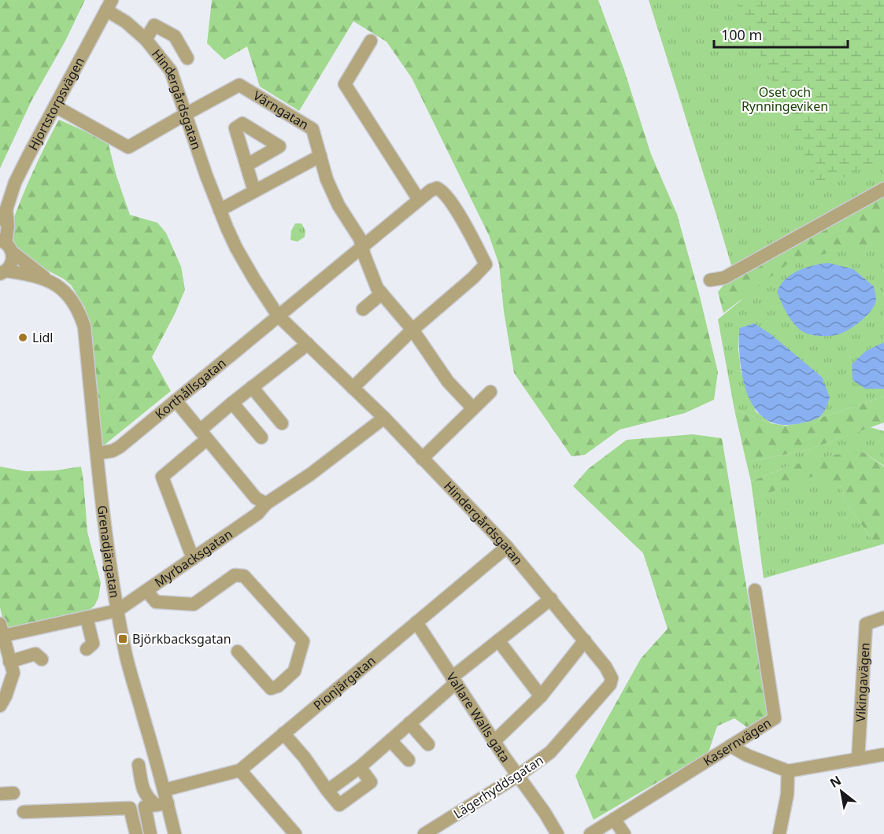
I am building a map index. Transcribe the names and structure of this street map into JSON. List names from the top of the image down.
{
  "streets": {
    "street": [
      "Hindergårdsgatan",
      "Hjortstorpsvägen",
      "Värngatan",
      "Korthållsgatan",
      "Grenadjärgatan",
      "Myrbacksgatan",
      "Vikingavägen",
      "Pionjärgatan",
      "Vallare Walls gata",
      "Kasernvägen",
      "Lägerhyddsgatan"
    ]
  },
  "crossings": [
    ["Hindergårdsgatan", "Hjortstorpsvägen"],
    ["Hindergårdsgatan", "Värngatan"],
    ["Hindergårdsgatan", "Korthållsgatan"],
    ["Hindergårdsgatan", "Myrbacksgatan"],
    ["Hindergårdsgatan", "Pionjärgatan"],
    ["Hindergårdsgatan", "Lägerhyddsgatan"],
    ["Hjortstorpsvägen", "Grenadjärgatan"],
    ["Korthållsgatan", "Grenadjärgatan"],
    ["Grenadjärgatan", "Myrbacksgatan"],
    ["Grenadjärgatan", "Pionjärgatan"],
    ["Pionjärgatan", "Vallare Walls gata"],
    ["Vallare Walls gata", "Lägerhyddsgatan"]
  ],
  "parks": ["Oset och Rynningeviken"],
  "places": {
    "other": ["Lidl"],
    "transit": ["Björkbacksgatan"]
  },
  "scale_bar": "100 m",
  "north": "top left"
}
